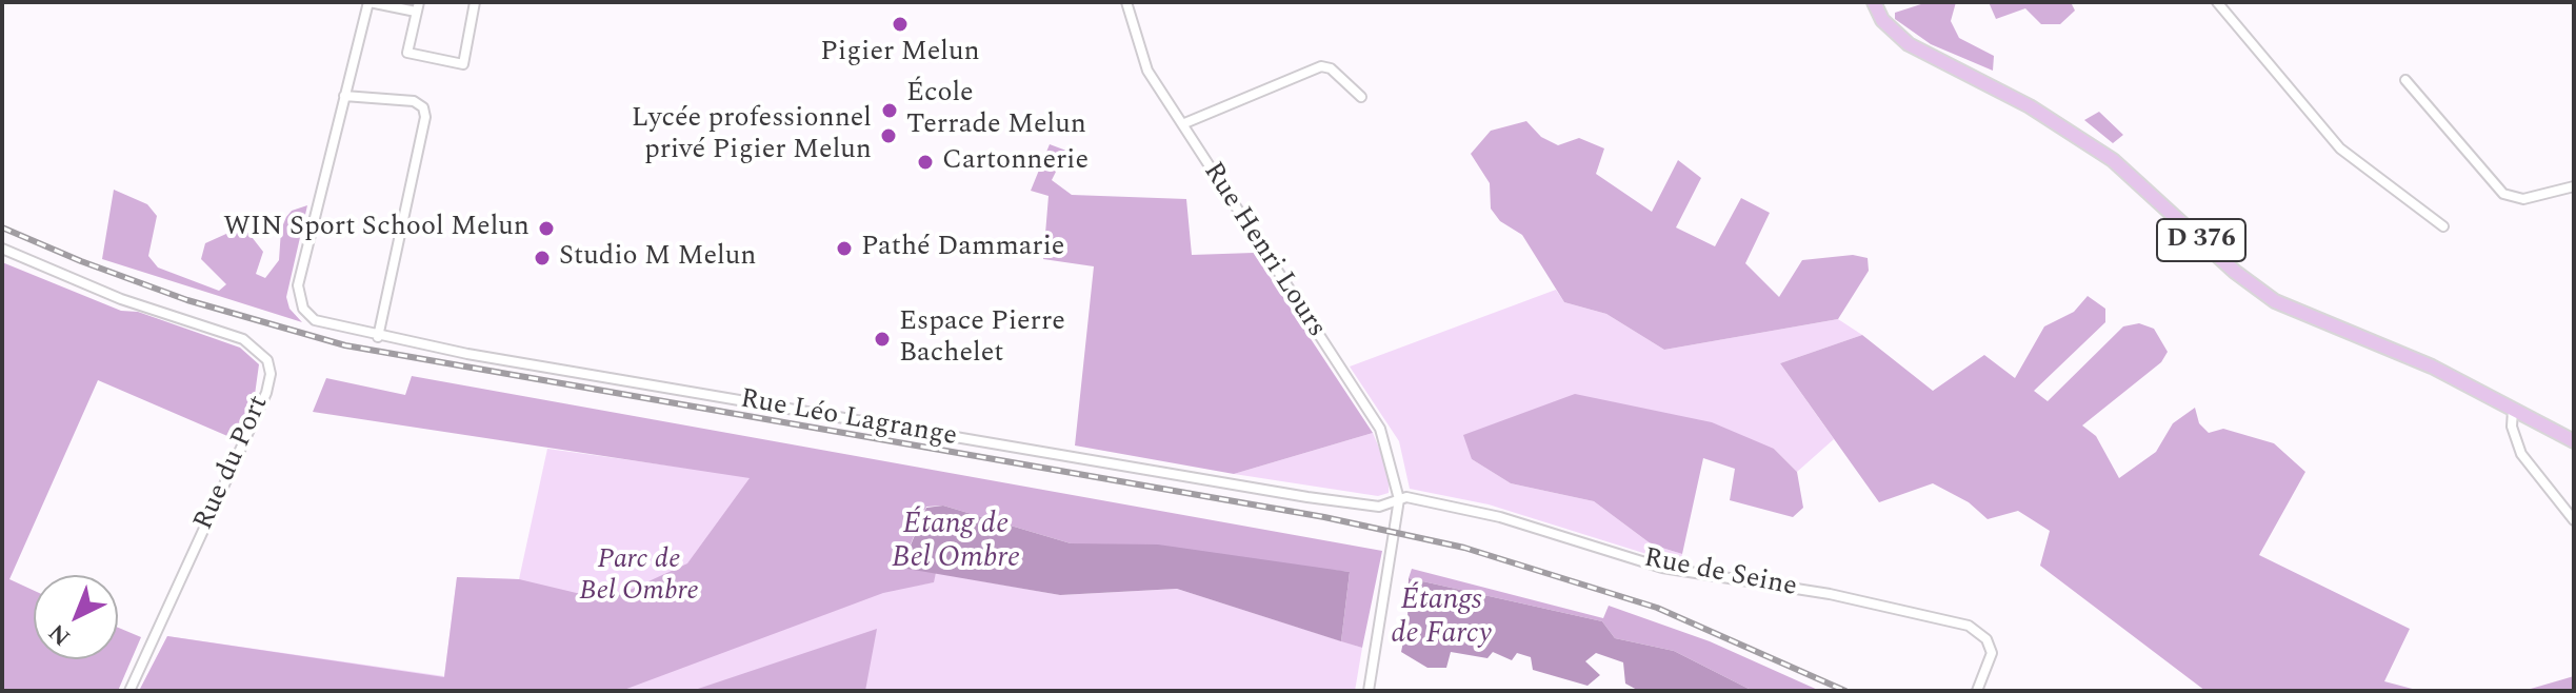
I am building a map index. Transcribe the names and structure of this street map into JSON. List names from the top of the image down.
{
  "streets": {
    "main road": ["D 376"],
    "street": [
      "Rue Henri Lours",
      "Rue Léo Lagrange",
      "Rue du Port",
      "Rue de Seine"
    ]
  },
  "crossings": [
    ["Rue Henri Lours", "Rue Léo Lagrange"],
    ["Rue Henri Lours", "Rue de Seine"],
    ["Rue Léo Lagrange", "Rue de Seine"]
  ],
  "water": ["Étang de Bel Ombre", "Étangs de Farcy"],
  "parks": ["Parc de Bel Ombre"],
  "places": [
    "Pigier Melun",
    "École Terrade Melun",
    "Lycée professionnel privé Pigier Melun",
    "Cartonnerie",
    "WIN Sport School Melun",
    "Pathé Dammarie",
    "Studio M Melun",
    "Espace Pierre Bachelet"
  ],
  "north": "bottom left"
}
